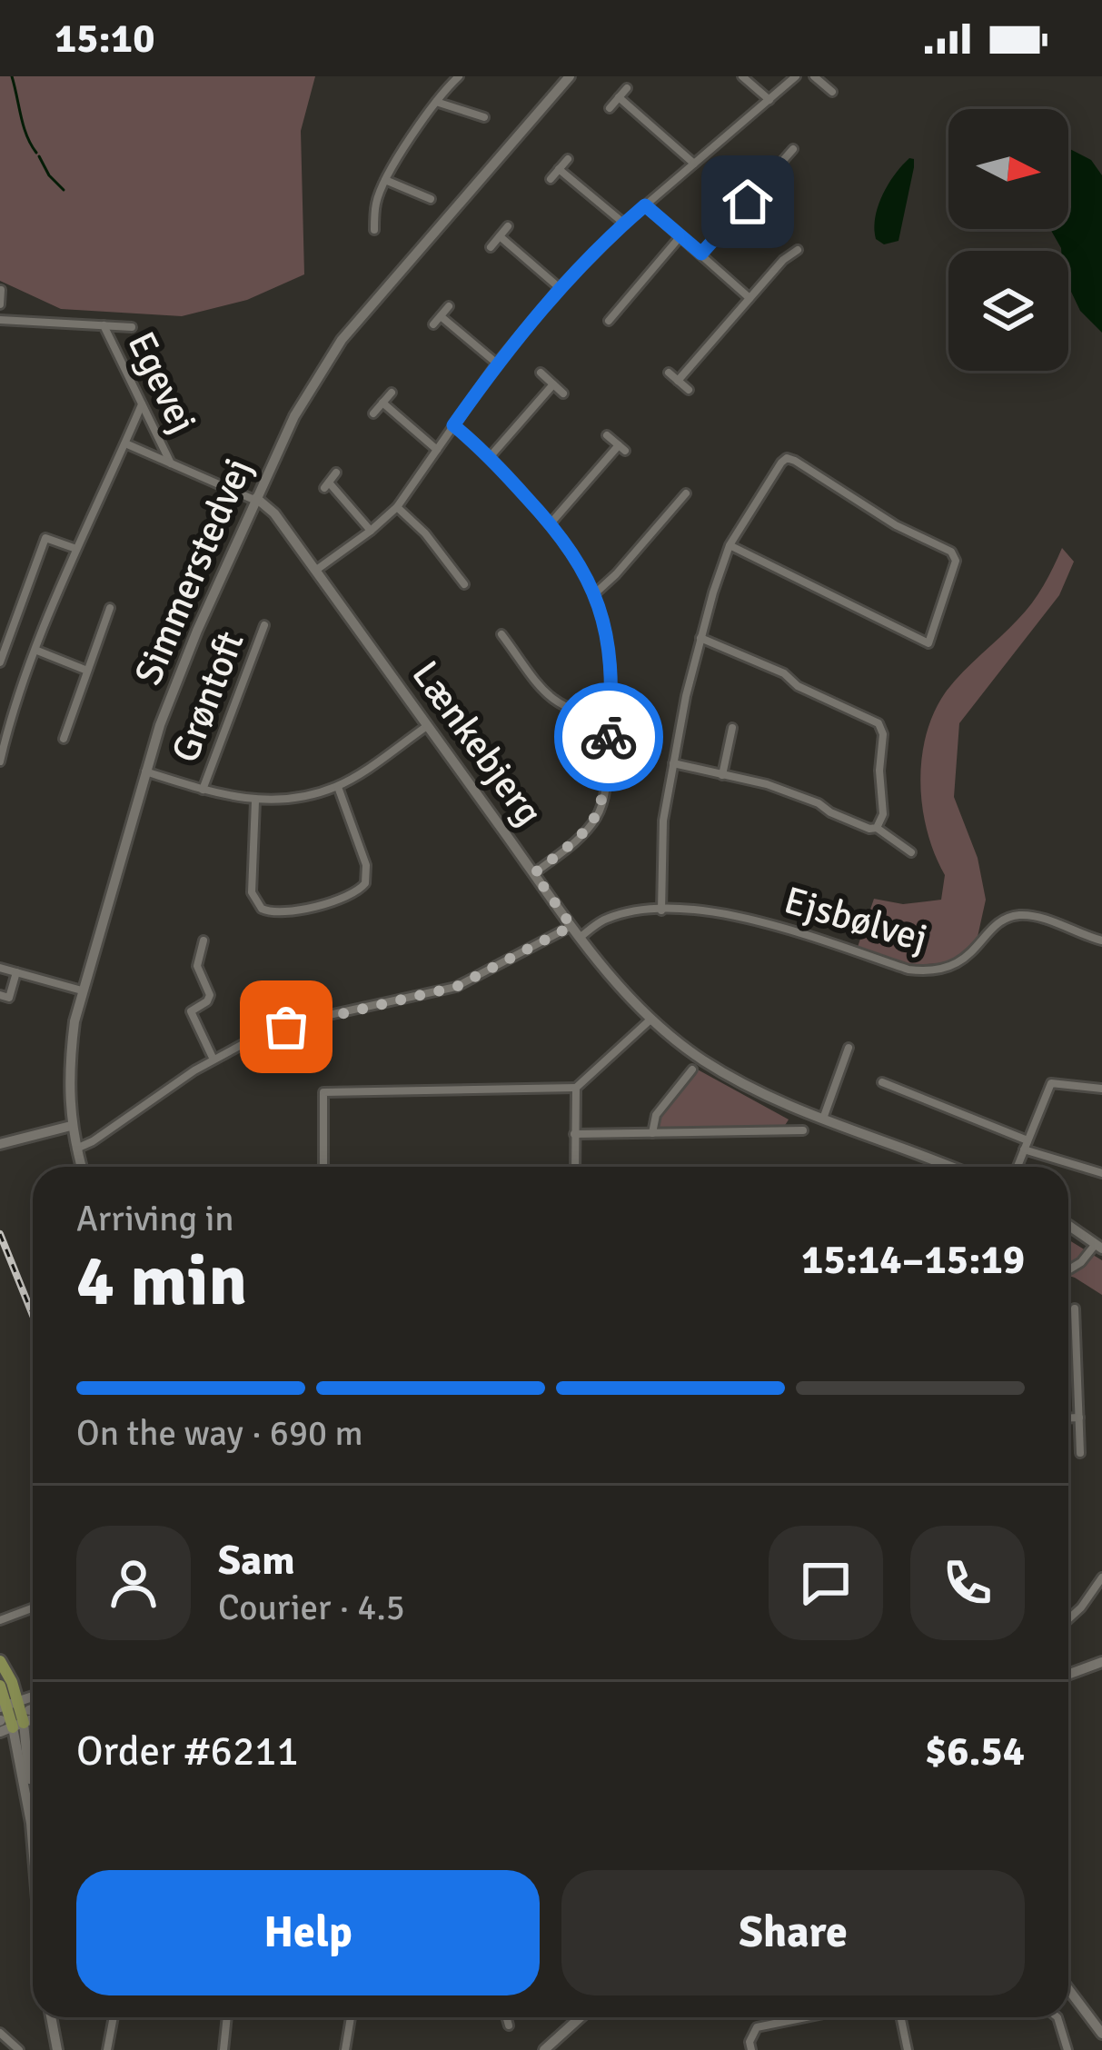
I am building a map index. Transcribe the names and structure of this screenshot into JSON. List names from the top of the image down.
{
  "streets": {
    "street": [
      "Egevej",
      "Simmerstedvej",
      "Grøntoft",
      "Lænkebjerg",
      "Ejsbølvej"
    ]
  },
  "crossings": [
    ["Egevej", "Simmerstedvej"],
    ["Egevej", "Lænkebjerg"],
    ["Simmerstedvej", "Lænkebjerg"],
    ["Lænkebjerg", "Ejsbølvej"]
  ],
  "north": "right",
  "page": {
    "status": "15:10",
    "heading": ["4 min", "Arriving in", "15:14–15:19"],
    "panel": [
      "Sam",
      "Courier · 4.5",
      "Order #6211",
      "$6.54"
    ],
    "bar": "On the way · 690 m",
    "buttons": ["Help", "Share"]
  }
}
